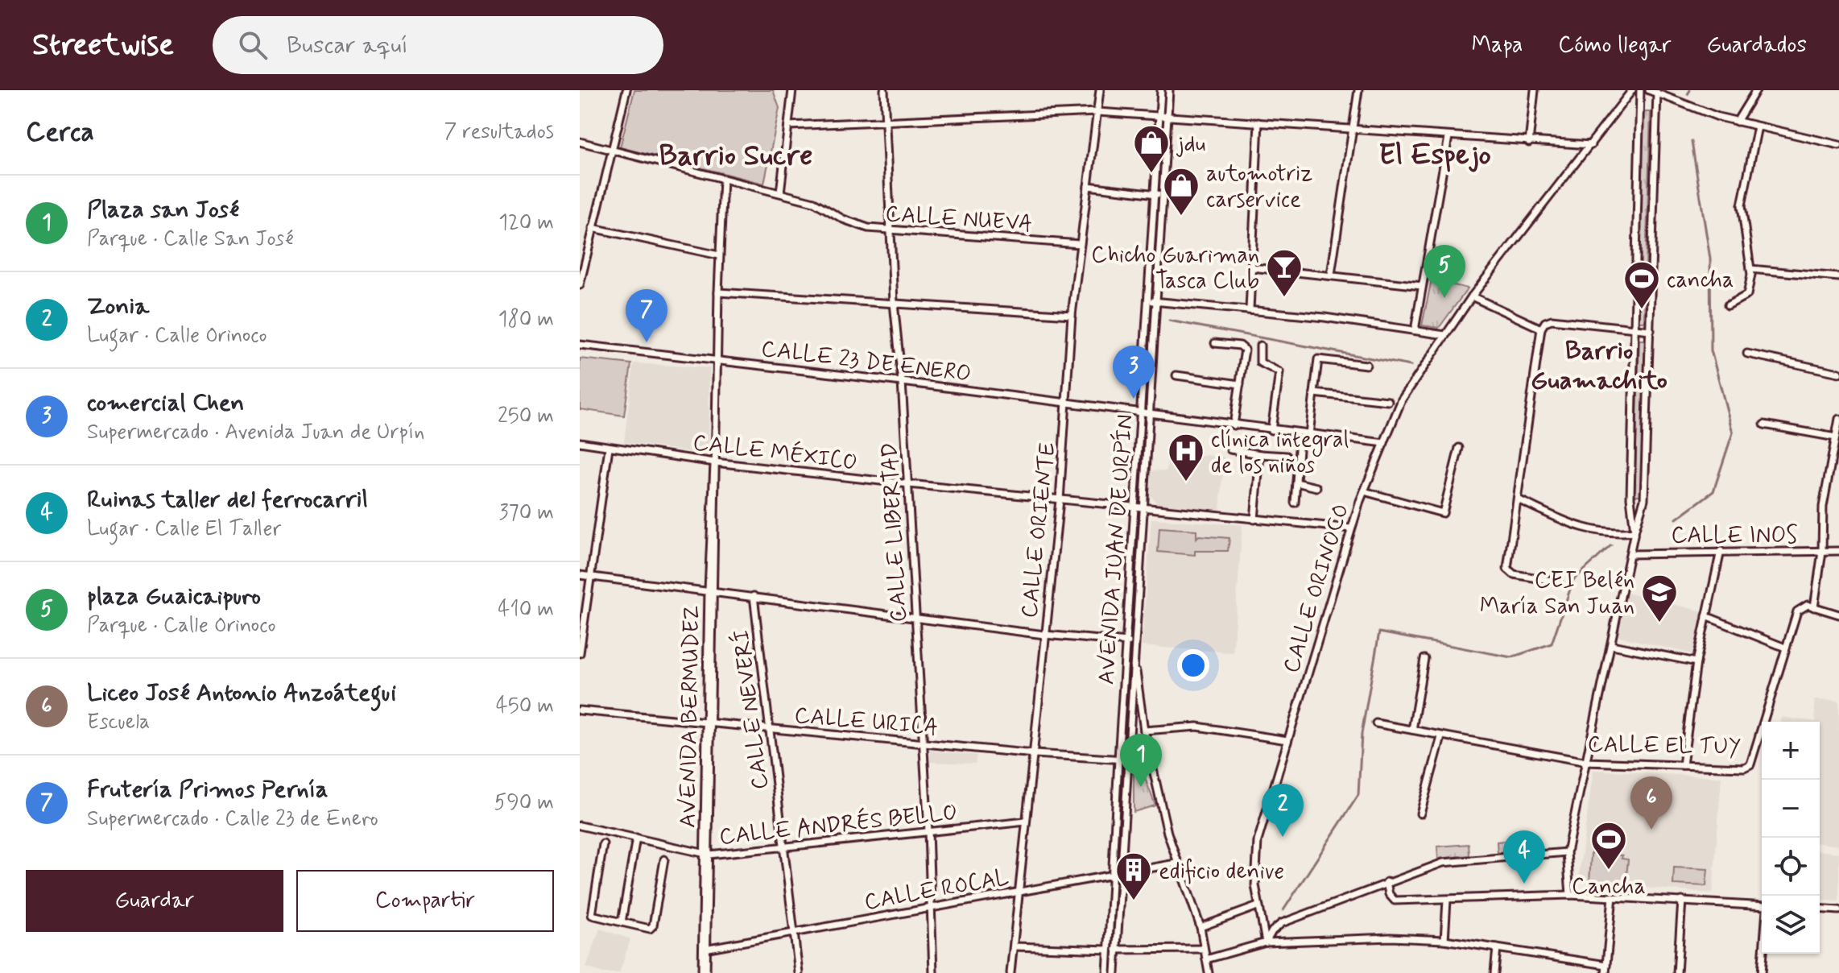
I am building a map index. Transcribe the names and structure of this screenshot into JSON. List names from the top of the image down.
{
  "streets": {
    "street": [
      "CALLE NUEVA",
      "CALLE 23 DE ENERO",
      "CALLE MÉXICO",
      "CALLE ORIENTE",
      "CALLE LIBERTAD",
      "CALLE INOS",
      "AVENIDA JUAN DE URPÍN",
      "CALLE ORINOCO",
      "CALLE NEVERÍ",
      "AVENIDA BERMUDEZ",
      "CALLE URICA",
      "CALLE EL TUY",
      "CALLE ANDRÉS BELLO",
      "CALLE ROCAL"
    ]
  },
  "crossings": [
    ["CALLE NUEVA", "CALLE ORIENTE"],
    ["CALLE NUEVA", "CALLE LIBERTAD"],
    ["CALLE NUEVA", "AVENIDA BERMUDEZ"],
    ["CALLE 23 DE ENERO", "CALLE ORIENTE"],
    ["CALLE 23 DE ENERO", "CALLE LIBERTAD"],
    ["CALLE 23 DE ENERO", "AVENIDA JUAN DE URPÍN"],
    ["CALLE 23 DE ENERO", "AVENIDA BERMUDEZ"],
    ["CALLE MÉXICO", "CALLE ORIENTE"],
    ["CALLE MÉXICO", "CALLE LIBERTAD"],
    ["CALLE MÉXICO", "AVENIDA JUAN DE URPÍN"],
    ["CALLE MÉXICO", "CALLE ORINOCO"],
    ["CALLE MÉXICO", "AVENIDA BERMUDEZ"],
    ["CALLE ORIENTE", "CALLE URICA"],
    ["CALLE ORIENTE", "CALLE ANDRÉS BELLO"],
    ["CALLE ORIENTE", "CALLE ROCAL"],
    ["CALLE LIBERTAD", "CALLE URICA"],
    ["CALLE LIBERTAD", "CALLE ANDRÉS BELLO"],
    ["CALLE LIBERTAD", "CALLE ROCAL"],
    ["AVENIDA JUAN DE URPÍN", "CALLE URICA"],
    ["AVENIDA JUAN DE URPÍN", "CALLE ROCAL"],
    ["CALLE NEVERÍ", "CALLE URICA"],
    ["CALLE NEVERÍ", "CALLE ANDRÉS BELLO"],
    ["CALLE NEVERÍ", "CALLE ROCAL"],
    ["AVENIDA BERMUDEZ", "CALLE URICA"],
    ["AVENIDA BERMUDEZ", "CALLE ANDRÉS BELLO"],
    ["AVENIDA BERMUDEZ", "CALLE ROCAL"]
  ],
  "districts": ["El Espejo", "Barrio Sucre", "Barrio Guamachito"],
  "places": {
    "shop": ["jdu", "automotriz carservice"],
    "bar": ["Chicho Guariman Tasca Club"],
    "sports": ["cancha", "Cancha"],
    "hospital": ["clínica integral de los niños"],
    "school or university": ["CEI Belén María San Juan"],
    "building": ["edificio denive"]
  },
  "page": {
    "header": "Streetwise",
    "search": "Buscar aquí",
    "nav": ["Mapa", "Cómo llegar", "Guardados"],
    "heading": ["Cerca", "7 resultados"],
    "list": [
      {
        "mark": "1",
        "name": "Plaza san José",
        "note": "Parque · Calle San José",
        "value": "120 m"
      },
      {
        "mark": "2",
        "name": "Zonia",
        "note": "Lugar · Calle Orinoco",
        "value": "180 m"
      },
      {
        "mark": "3",
        "name": "comercial Chen",
        "note": "Supermercado · Avenida Juan de Urpín",
        "value": "250 m"
      },
      {
        "mark": "4",
        "name": "Ruinas taller del ferrocarril",
        "note": "Lugar · Calle El Taller",
        "value": "370 m"
      },
      {
        "mark": "5",
        "name": "plaza Guaicaipuro",
        "note": "Parque · Calle Orinoco",
        "value": "410 m"
      },
      {
        "mark": "6",
        "name": "Liceo José Antonio Anzoátegui",
        "note": "Escuela",
        "value": "450 m"
      },
      {
        "mark": "7",
        "name": "Frutería Primos Pernía",
        "note": "Supermercado · Calle 23 de Enero",
        "value": "590 m"
      }
    ],
    "pins": [
      "5",
      "7",
      "3",
      "1",
      "6",
      "2",
      "4"
    ],
    "map_buttons": ["+", "−"],
    "buttons": ["Guardar", "Compartir"]
  }
}
